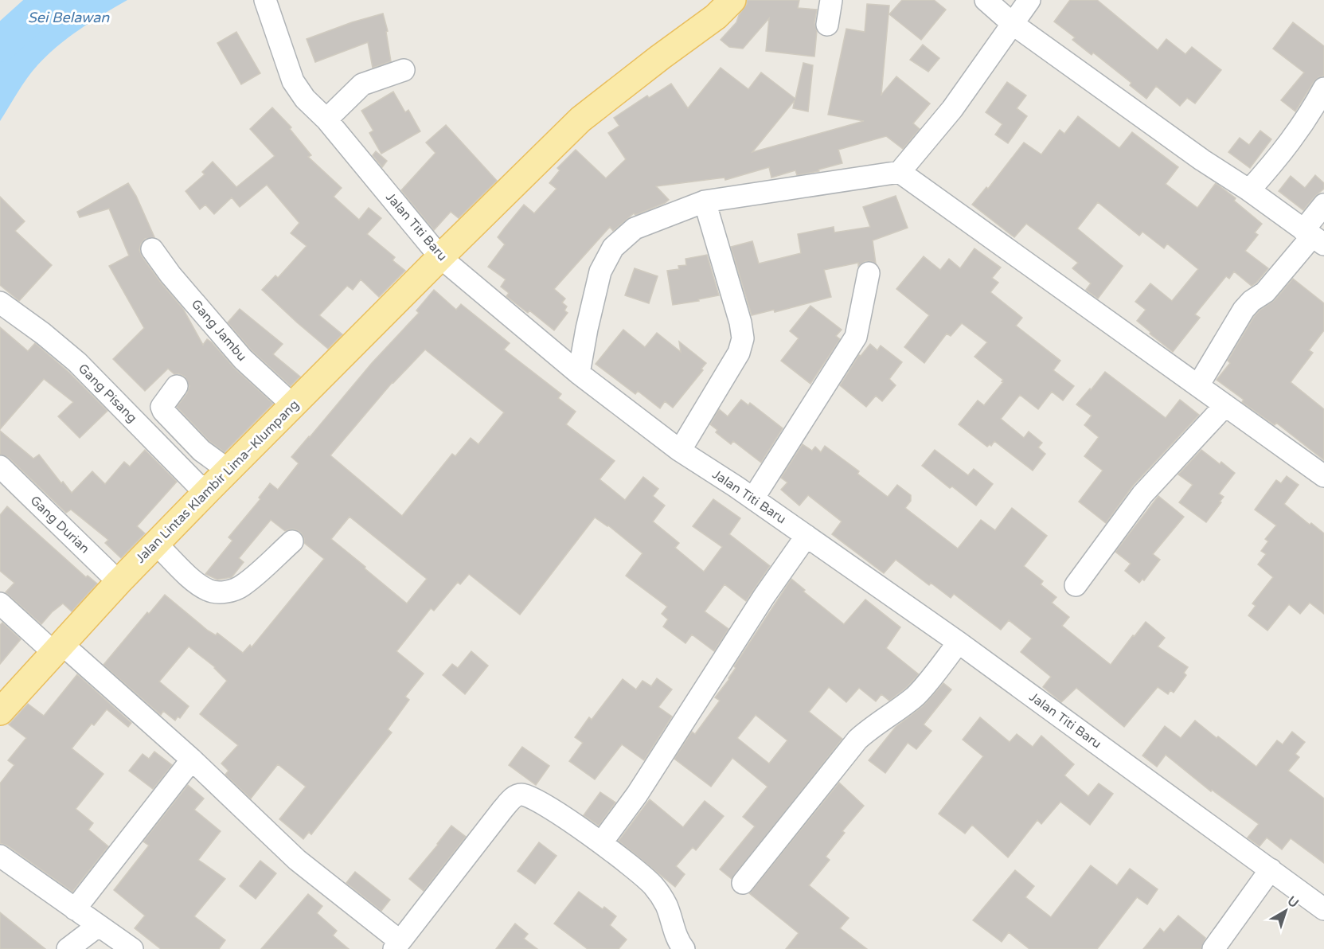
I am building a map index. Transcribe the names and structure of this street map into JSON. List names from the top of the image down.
{
  "streets": {
    "main road": ["Jalan Lintas Klambir Lima–Klumpang"],
    "street": [
      "Jalan Titi Baru",
      "Gang Jambu",
      "Gang Pisang",
      "Gang Durian"
    ]
  },
  "crossings": [
    ["Jalan Titi Baru", "Jalan Lintas Klambir Lima–Klumpang"],
    ["Gang Jambu", "Jalan Lintas Klambir Lima–Klumpang"],
    ["Gang Pisang", "Jalan Lintas Klambir Lima–Klumpang"],
    ["Jalan Lintas Klambir Lima–Klumpang", "Gang Durian"]
  ],
  "water": ["Sei Belawan"],
  "north": "top right"
}
